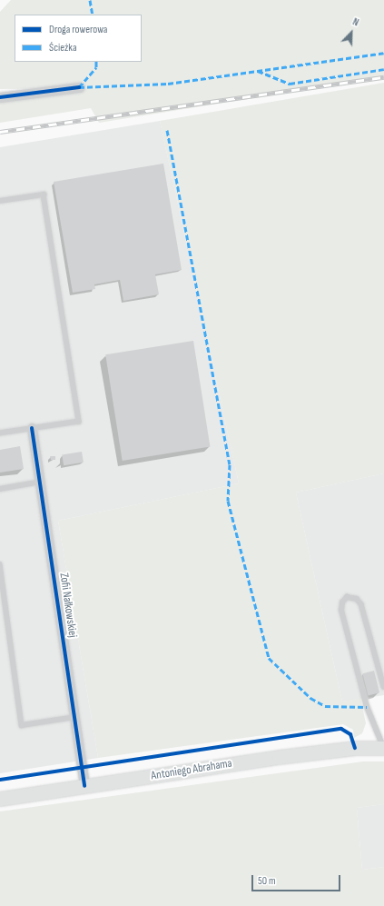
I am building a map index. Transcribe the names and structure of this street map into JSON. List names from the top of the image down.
{
  "streets": {
    "main road": ["Antoniego Abrahama"],
    "street": ["Zofii Nałkowskiej"]
  },
  "crossings": [
    ["Zofii Nałkowskiej", "Antoniego Abrahama"]
  ],
  "legend": ["Droga rowerowa", "Ścieżka"],
  "scale_bar": "50 m",
  "north": "top right"
}
